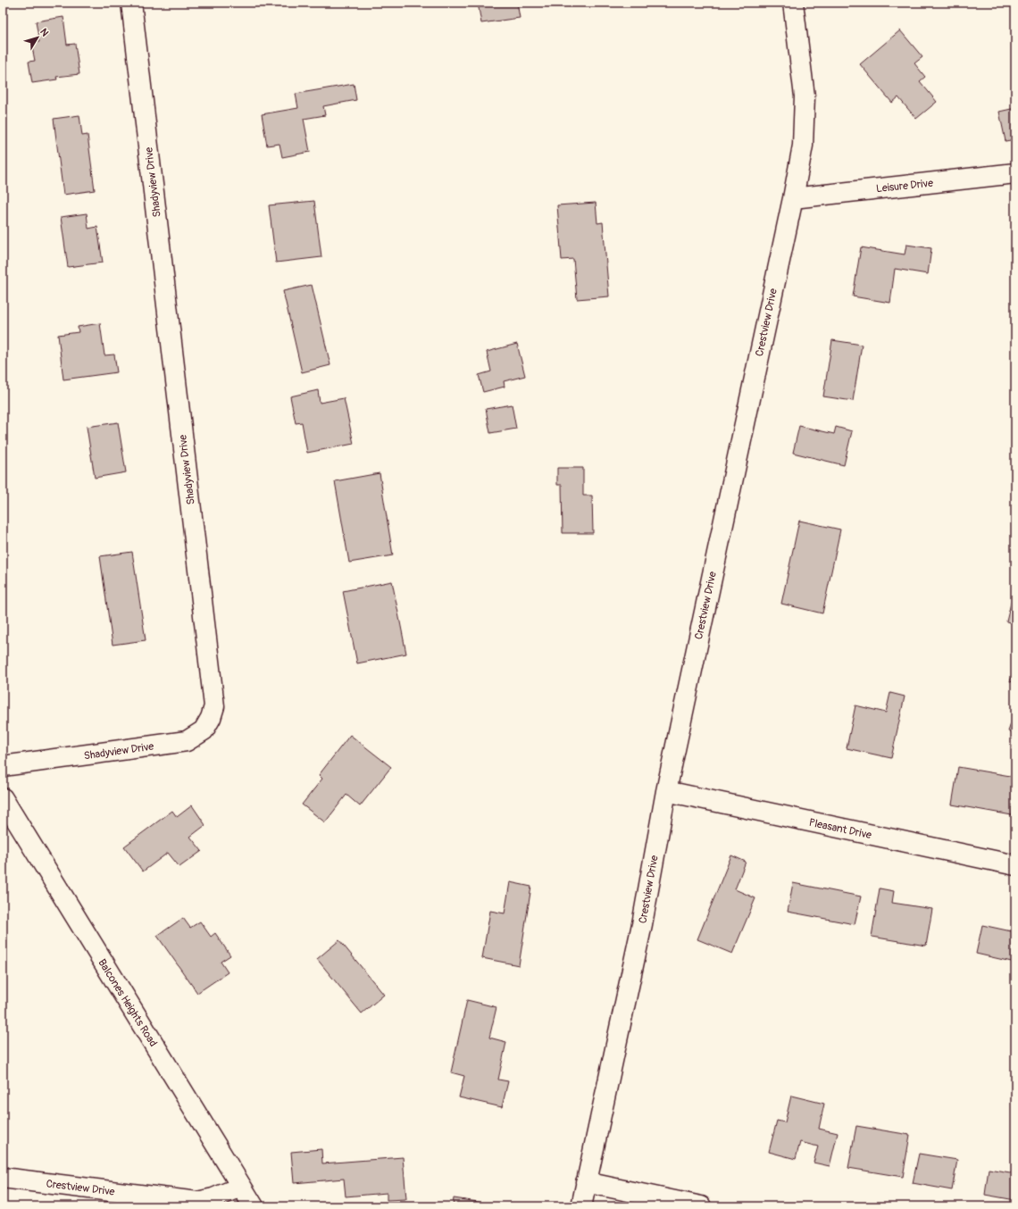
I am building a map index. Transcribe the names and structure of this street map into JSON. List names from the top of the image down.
{
  "streets": {
    "street": [
      "Shadyview Drive",
      "Leisure Drive",
      "Crestview Drive",
      "Pleasant Drive",
      "Balcones Heights Road"
    ]
  },
  "crossings": [
    ["Leisure Drive", "Crestview Drive"],
    ["Crestview Drive", "Pleasant Drive"],
    ["Crestview Drive", "Balcones Heights Road"]
  ],
  "north": "top right"
}
